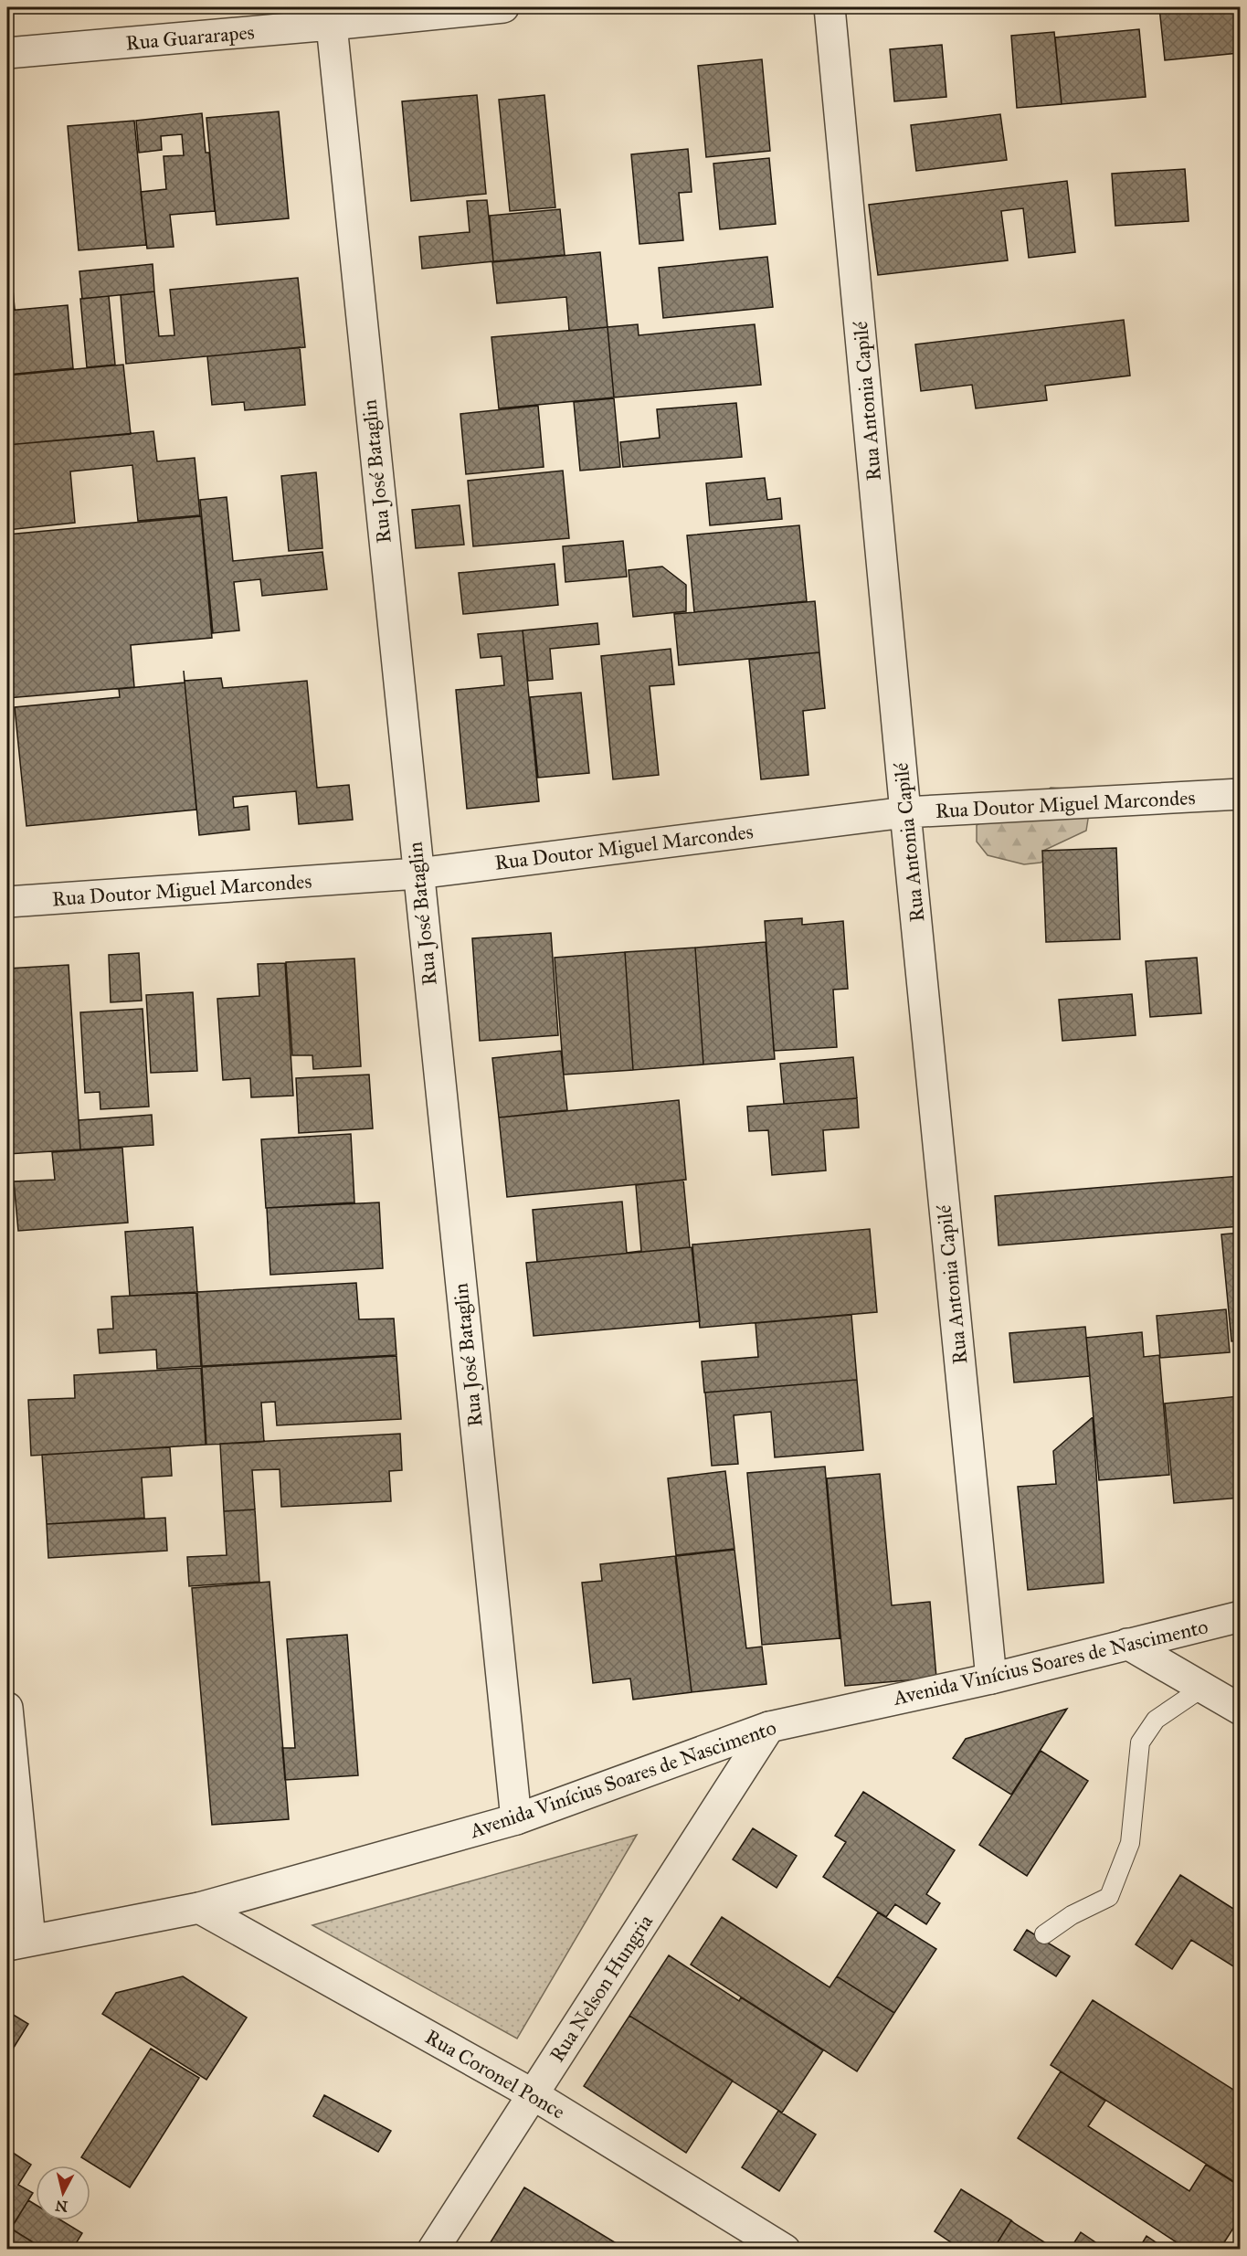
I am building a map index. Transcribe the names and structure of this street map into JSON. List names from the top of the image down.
{
  "streets": {
    "street": [
      "Rua Guararapes",
      "Rua Antonia Capilé",
      "Rua José Bataglin",
      "Rua Doutor Miguel Marcondes",
      "Avenida Vinícius Soares de Nascimento",
      "Rua Nelson Hungria",
      "Rua Coronel Ponce"
    ]
  },
  "crossings": [
    ["Rua Guararapes", "Rua José Bataglin"],
    ["Rua Antonia Capilé", "Rua Doutor Miguel Marcondes"],
    ["Rua Antonia Capilé", "Avenida Vinícius Soares de Nascimento"],
    ["Rua José Bataglin", "Rua Doutor Miguel Marcondes"],
    ["Rua José Bataglin", "Avenida Vinícius Soares de Nascimento"],
    ["Avenida Vinícius Soares de Nascimento", "Rua Nelson Hungria"],
    ["Avenida Vinícius Soares de Nascimento", "Rua Coronel Ponce"],
    ["Rua Nelson Hungria", "Rua Coronel Ponce"]
  ],
  "north": "bottom"
}
